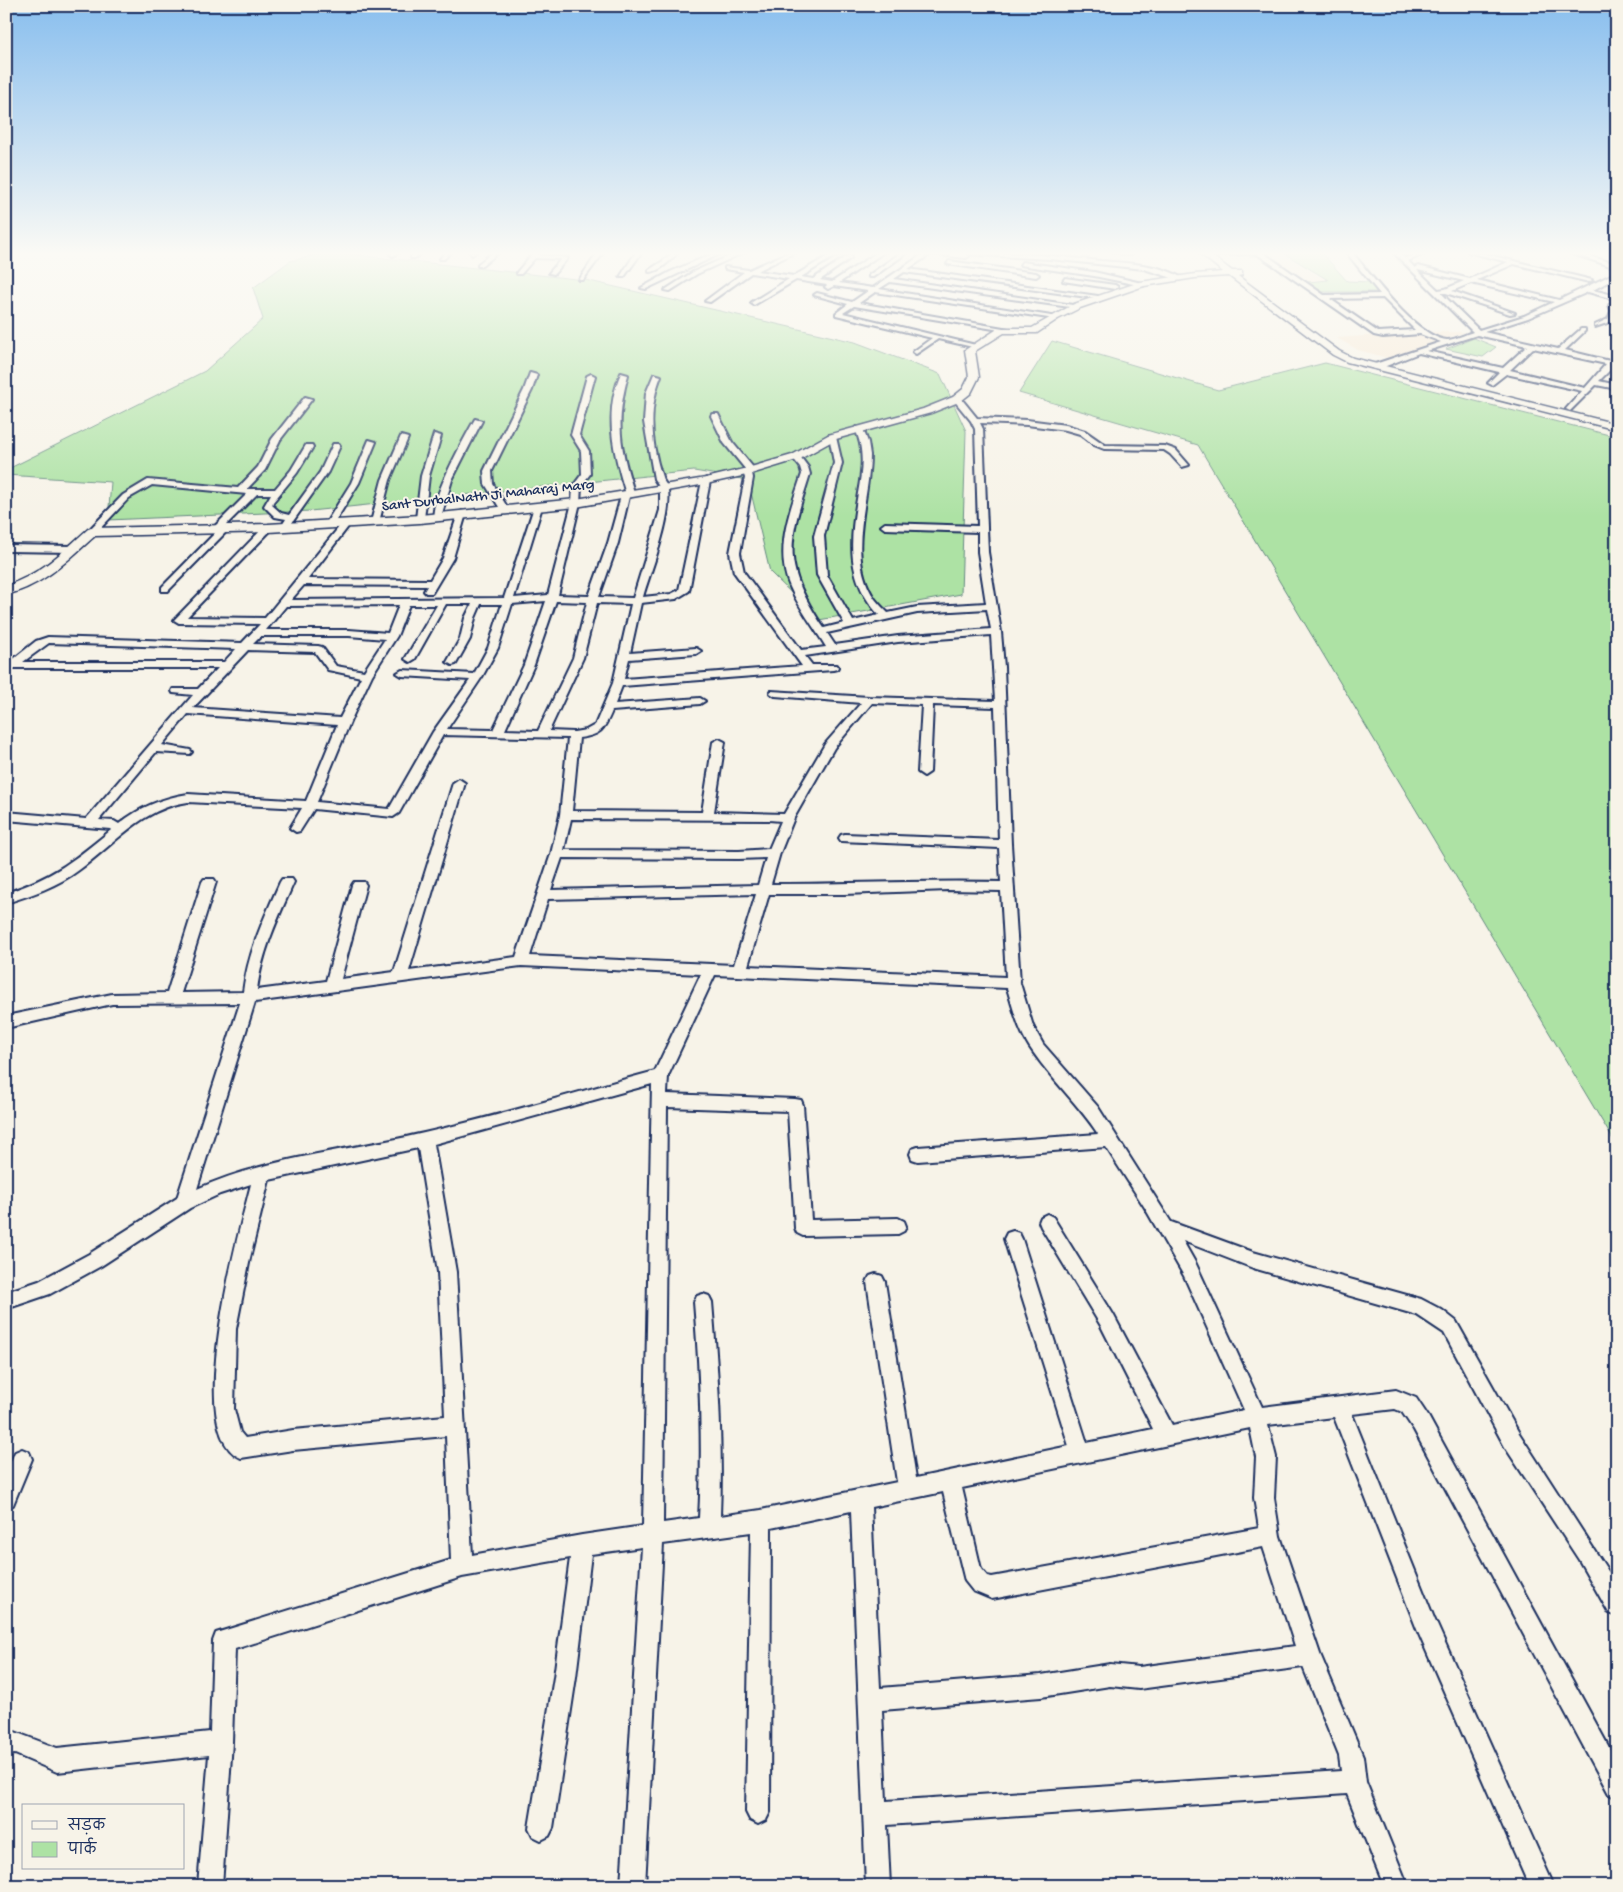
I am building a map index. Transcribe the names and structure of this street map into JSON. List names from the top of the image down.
{
  "streets": {
    "street": ["Sant DurbalNath Ji Maharaj Marg"]
  },
  "legend": ["सड़क", "पार्क"]
}
